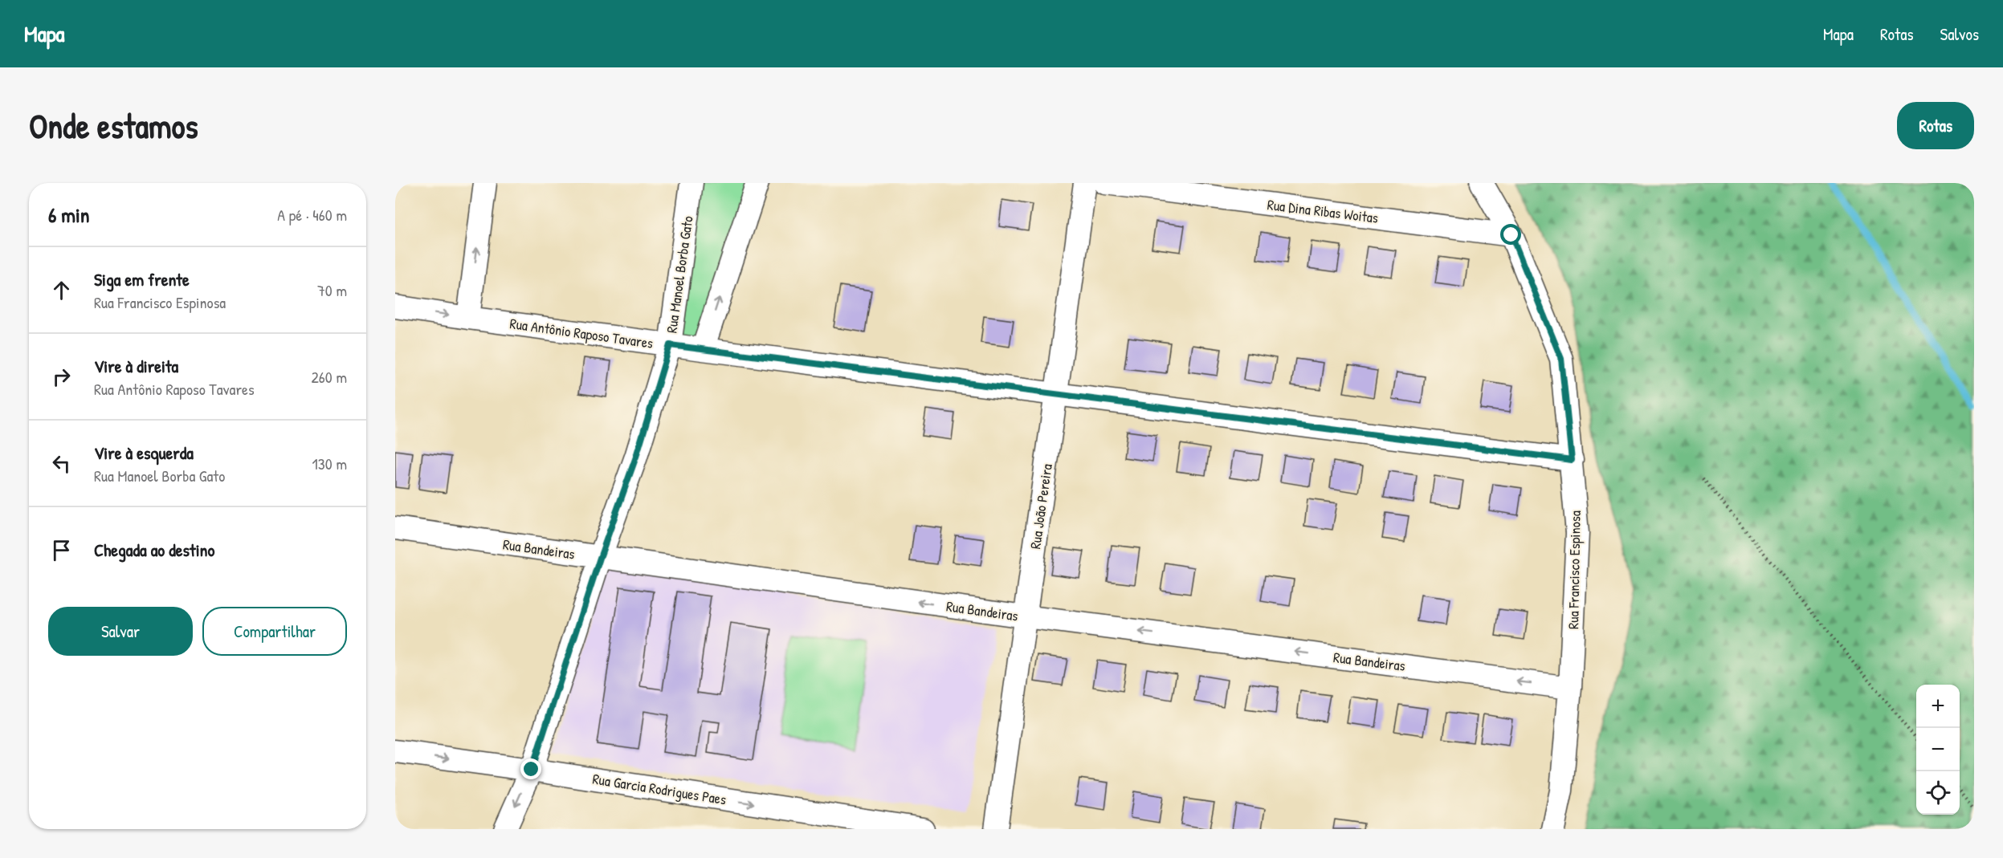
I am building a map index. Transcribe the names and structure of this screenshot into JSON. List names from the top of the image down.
{
  "streets": {
    "street": [
      "Rua Dina Ribas Woitas",
      "Rua Manoel Borba Gato",
      "Rua Antônio Raposo Tavares",
      "Rua João Pereira",
      "Rua Bandeiras",
      "Rua Francisco Espinosa",
      "Rua Garcia Rodrigues Paes"
    ]
  },
  "crossings": [
    ["Rua Dina Ribas Woitas", "Rua Francisco Espinosa"],
    ["Rua Manoel Borba Gato", "Rua Antônio Raposo Tavares"],
    ["Rua Manoel Borba Gato", "Rua Bandeiras"],
    ["Rua Manoel Borba Gato", "Rua Garcia Rodrigues Paes"],
    ["Rua Antônio Raposo Tavares", "Rua João Pereira"],
    ["Rua Antônio Raposo Tavares", "Rua Francisco Espinosa"],
    ["Rua João Pereira", "Rua Bandeiras"],
    ["Rua Bandeiras", "Rua Francisco Espinosa"]
  ],
  "one_way": ["Rua Bandeiras", "Rua Garcia Rodrigues Paes"],
  "page": {
    "header": "Mapa",
    "nav": ["Mapa", "Rotas", "Salvos"],
    "buttons": [
      "Rotas",
      ["Salvar", "Compartilhar"]
    ],
    "title": "Onde estamos",
    "heading": ["6 min", "A pé · 460 m"],
    "list": [
      ["Siga em frente", "Rua Francisco Espinosa", "70 m"],
      ["Vire à direita", "Rua Antônio Raposo Tavares", "260 m"],
      ["Vire à esquerda", "Rua Manoel Borba Gato", "130 m"],
      "Chegada ao destino"
    ],
    "map_buttons": ["+", "−"]
  }
}
